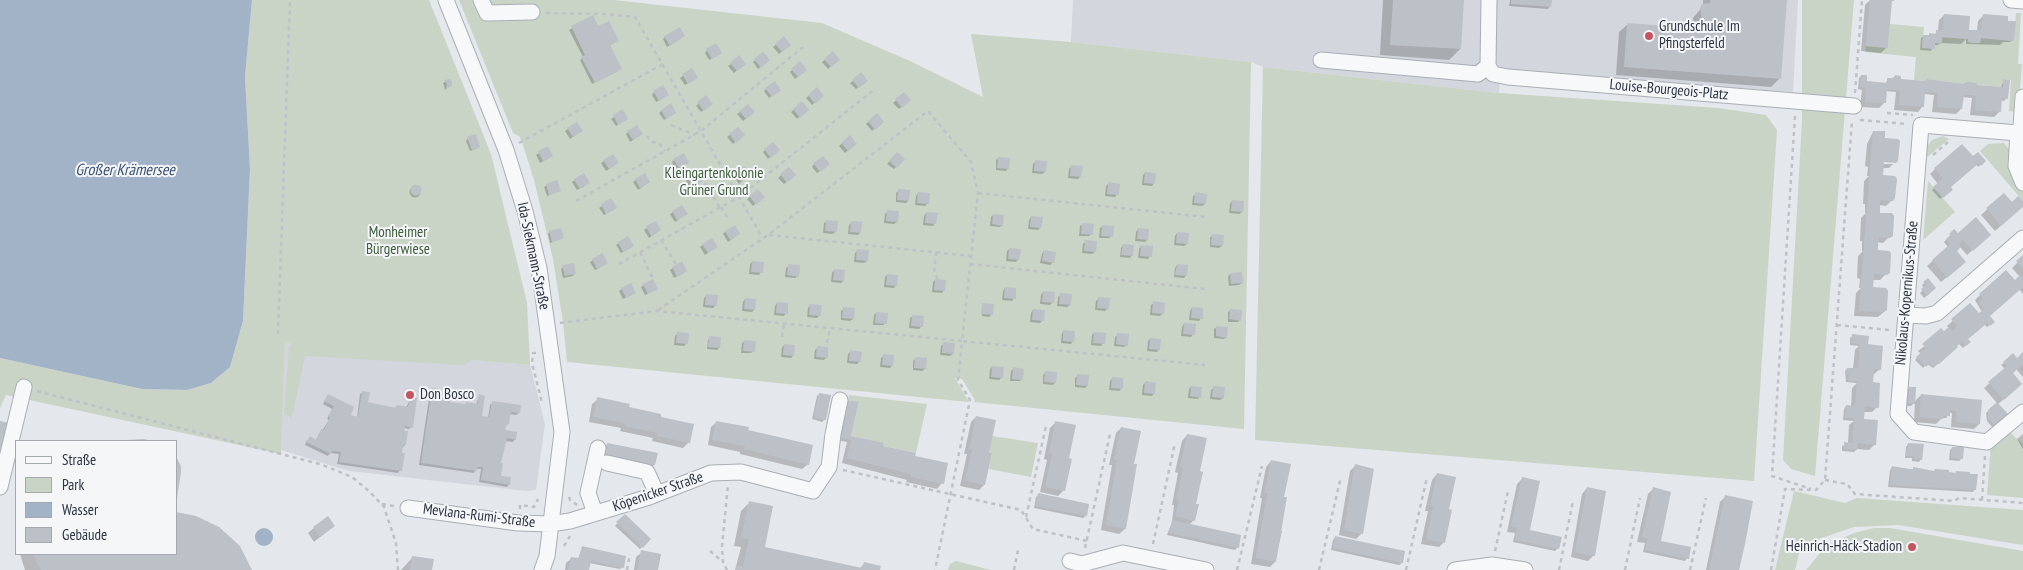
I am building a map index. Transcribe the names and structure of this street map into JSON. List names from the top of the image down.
{
  "streets": {
    "street": [
      "Louise-Bourgeois-Platz",
      "Ida-Siekmann-Straße",
      "Nikolaus-Kopernikus-Straße",
      "Köpenicker Straße",
      "Mevlana-Rumi-Straße"
    ]
  },
  "crossings": [
    ["Ida-Siekmann-Straße", "Köpenicker Straße"],
    ["Ida-Siekmann-Straße", "Mevlana-Rumi-Straße"],
    ["Köpenicker Straße", "Mevlana-Rumi-Straße"]
  ],
  "water": ["Großer Krämersee"],
  "parks": ["Kleingartenkolonie Grüner Grund", "Monheimer Bürgerwiese"],
  "places": ["Grundschule Im Pfingsterfeld", "Don Bosco", "Heinrich-Häck-Stadion"],
  "legend": [
    "Straße",
    "Park",
    "Wasser",
    "Gebäude"
  ]
}
